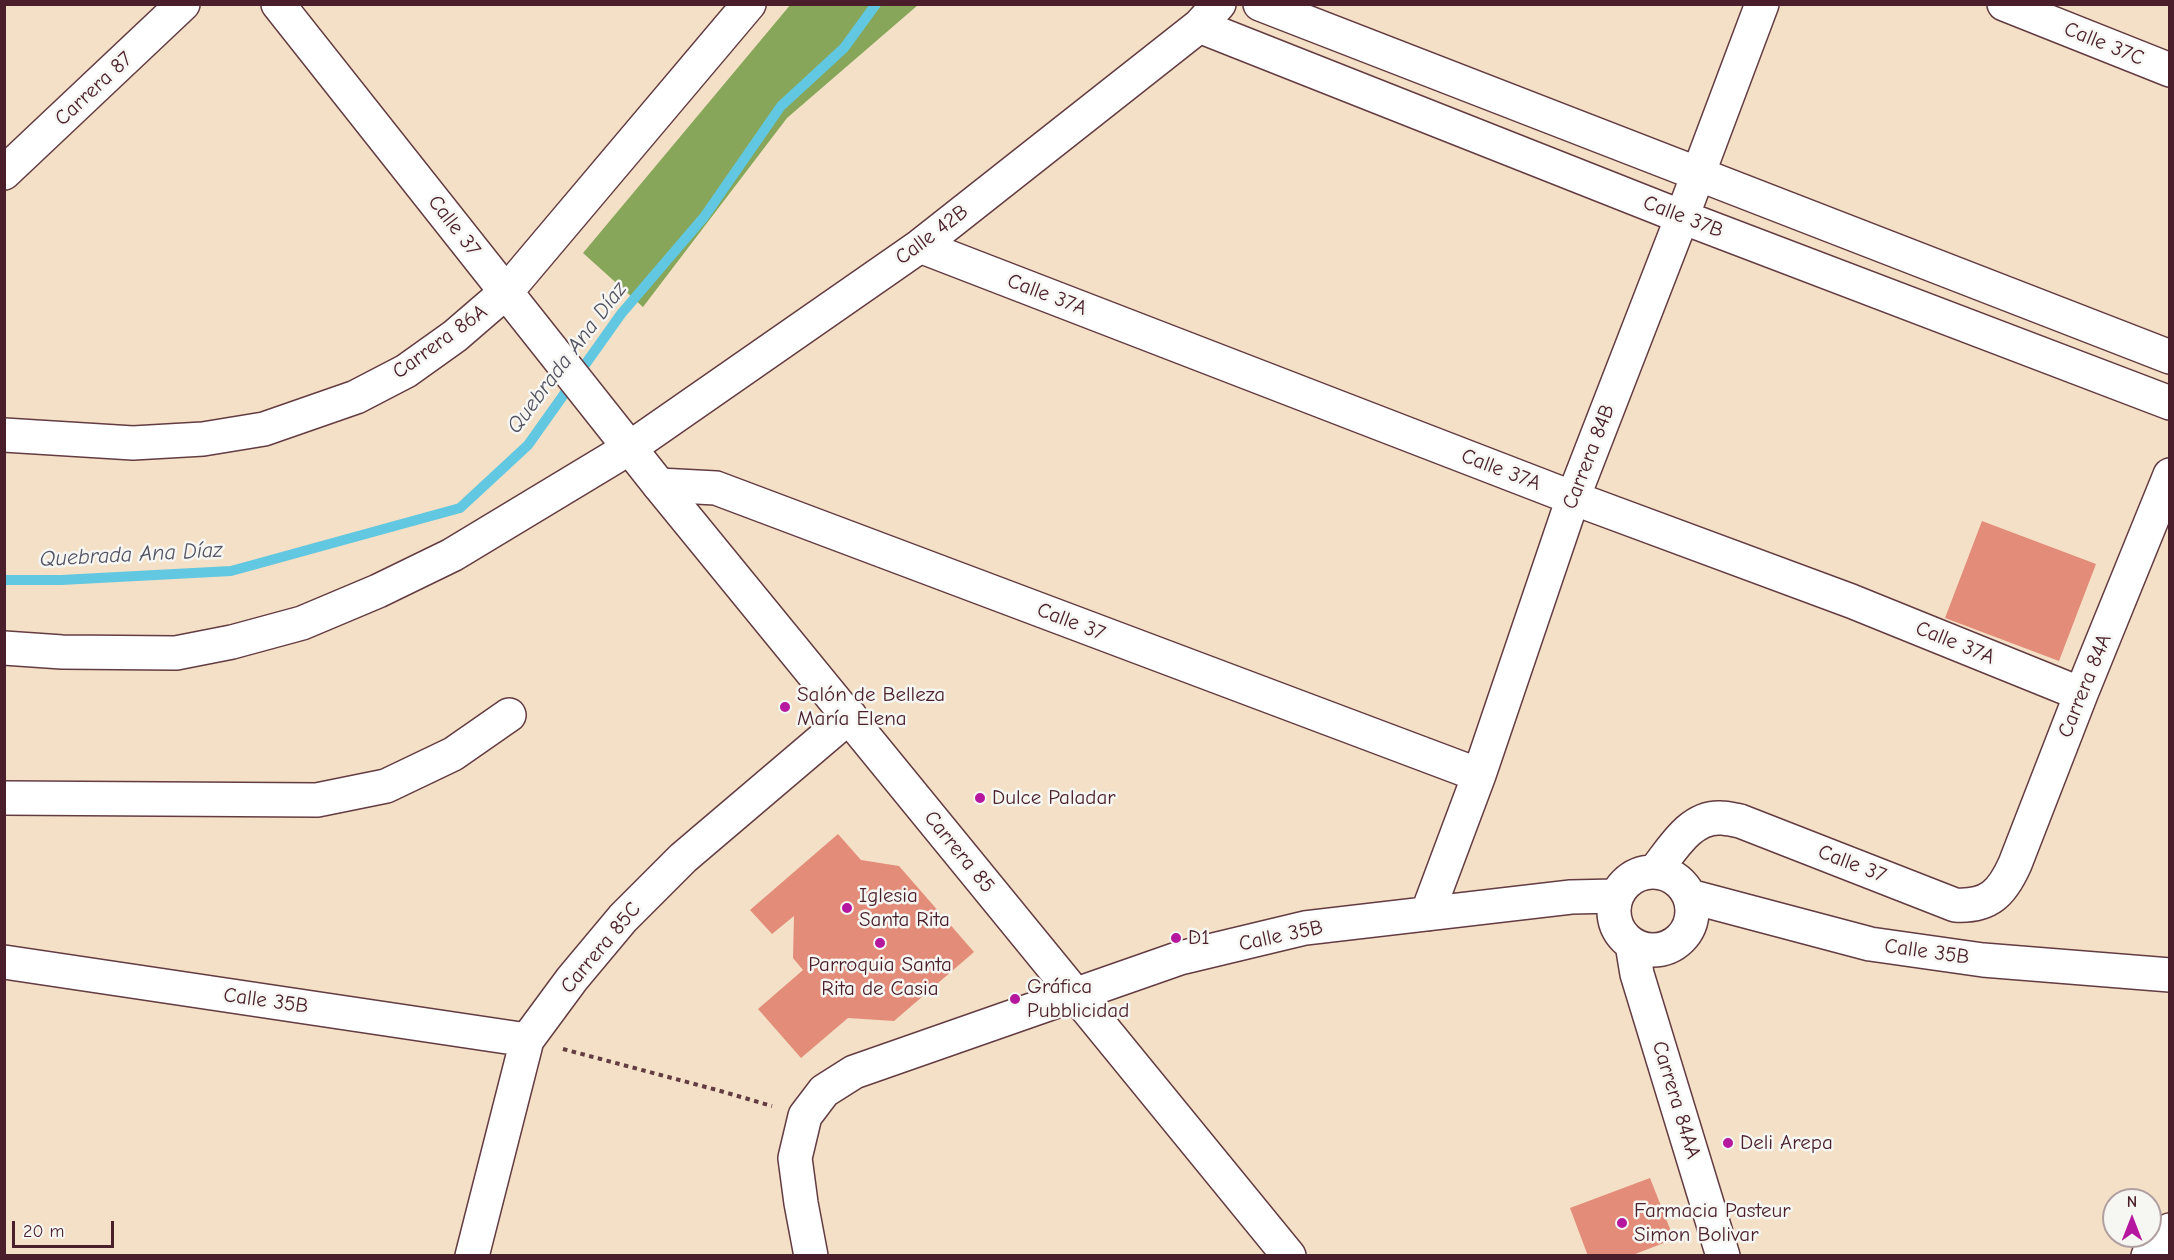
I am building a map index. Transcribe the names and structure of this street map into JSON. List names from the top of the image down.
{
  "streets": {
    "street": [
      "Calle 37C",
      "Carrera 87",
      "Calle 37B",
      "Calle 37",
      "Calle 42B",
      "Calle 37A",
      "Carrera 86A",
      "Carrera 84B",
      "Carrera 84A",
      "Carrera 85",
      "Calle 35B",
      "Carrera 85C",
      "Carrera 84AA"
    ]
  },
  "crossings": [
    ["Calle 37B", "Calle 42B"],
    ["Calle 37B", "Carrera 84B"],
    ["Calle 37", "Calle 42B"],
    ["Calle 37", "Carrera 86A"],
    ["Calle 37", "Carrera 84B"],
    ["Calle 37", "Carrera 84A"],
    ["Calle 37", "Carrera 85"],
    ["Calle 37", "Calle 35B"],
    ["Calle 37", "Carrera 84AA"],
    ["Calle 42B", "Calle 37A"],
    ["Calle 42B", "Carrera 85"],
    ["Calle 37A", "Carrera 84B"],
    ["Calle 37A", "Carrera 84A"],
    ["Carrera 84B", "Calle 35B"],
    ["Carrera 85", "Calle 35B"],
    ["Carrera 85", "Carrera 85C"],
    ["Calle 35B", "Carrera 85C"],
    ["Calle 35B", "Carrera 84AA"]
  ],
  "water": ["Quebrada Ana Díaz"],
  "places": [
    "Salón de Belleza María Elena",
    "Dulce Paladar",
    "Iglesia Santa Rita",
    "D1",
    "Parroquia Santa Rita de Casia",
    "Gráfica Pubblicidad",
    "Deli Arepa",
    "Farmacia Pasteur Simon Bolivar"
  ],
  "scale_bar": "20 m",
  "north": "top"
}
